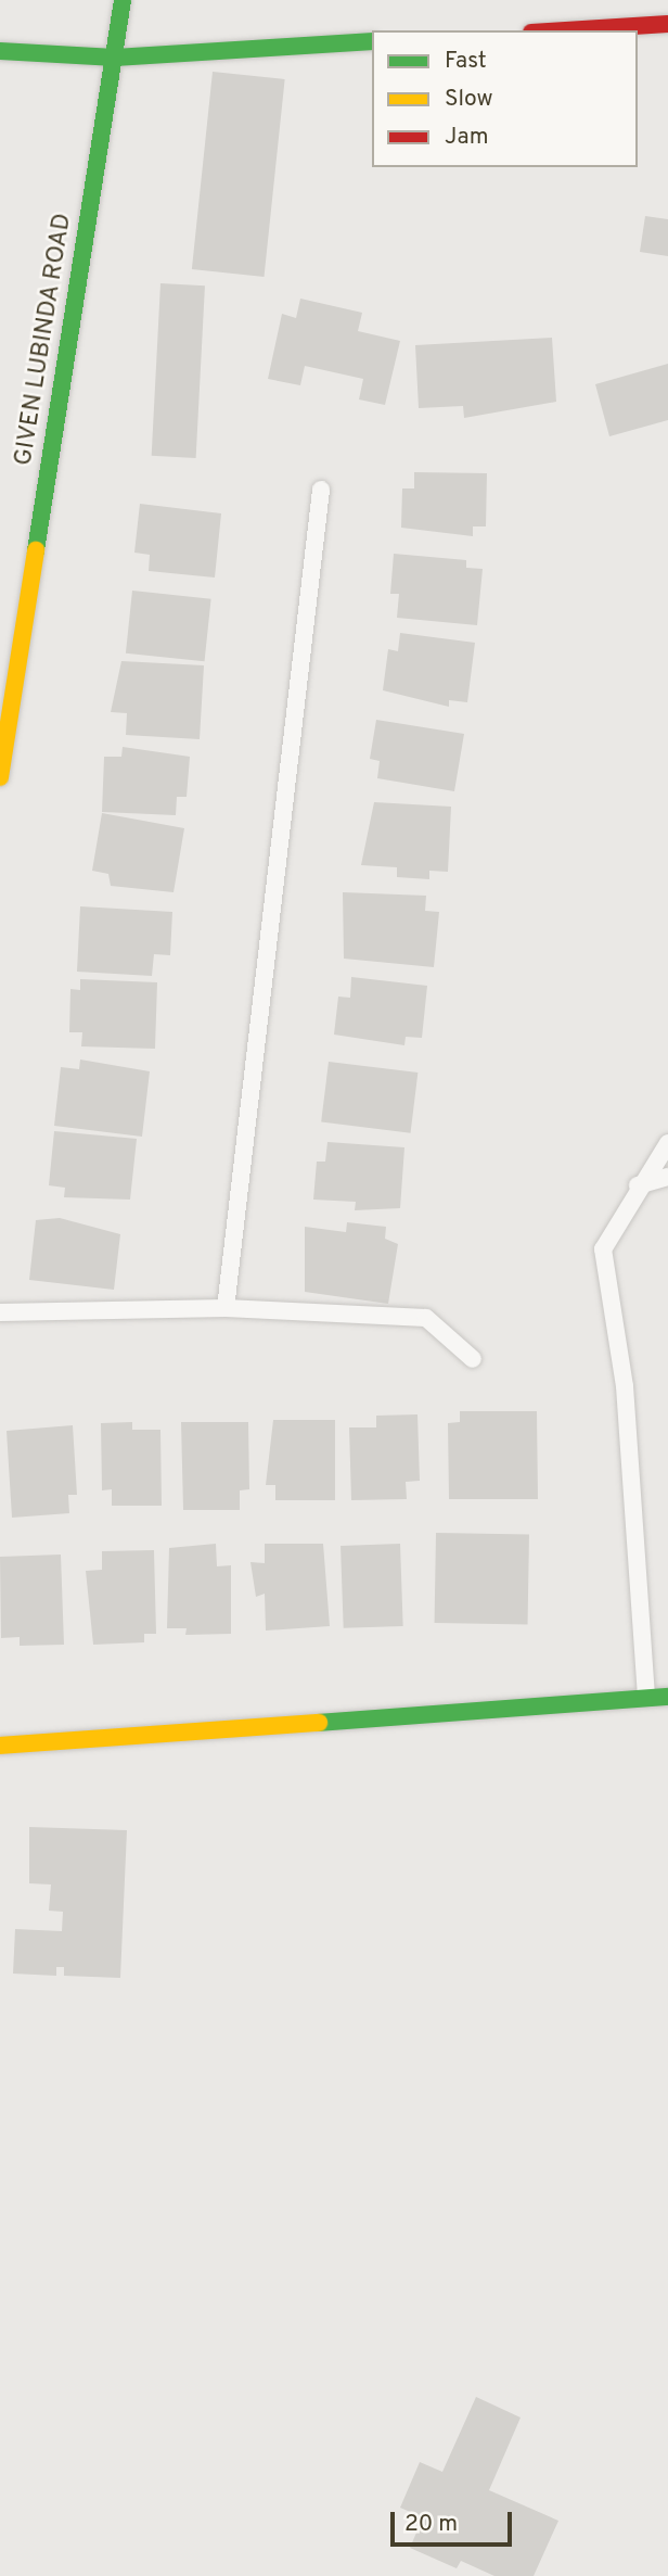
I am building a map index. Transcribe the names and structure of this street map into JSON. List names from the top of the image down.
{
  "streets": {
    "street": ["GIVEN LUBINDA ROAD"]
  },
  "legend": ["Fast", "Slow", "Jam"],
  "scale_bar": "20 m"
}
